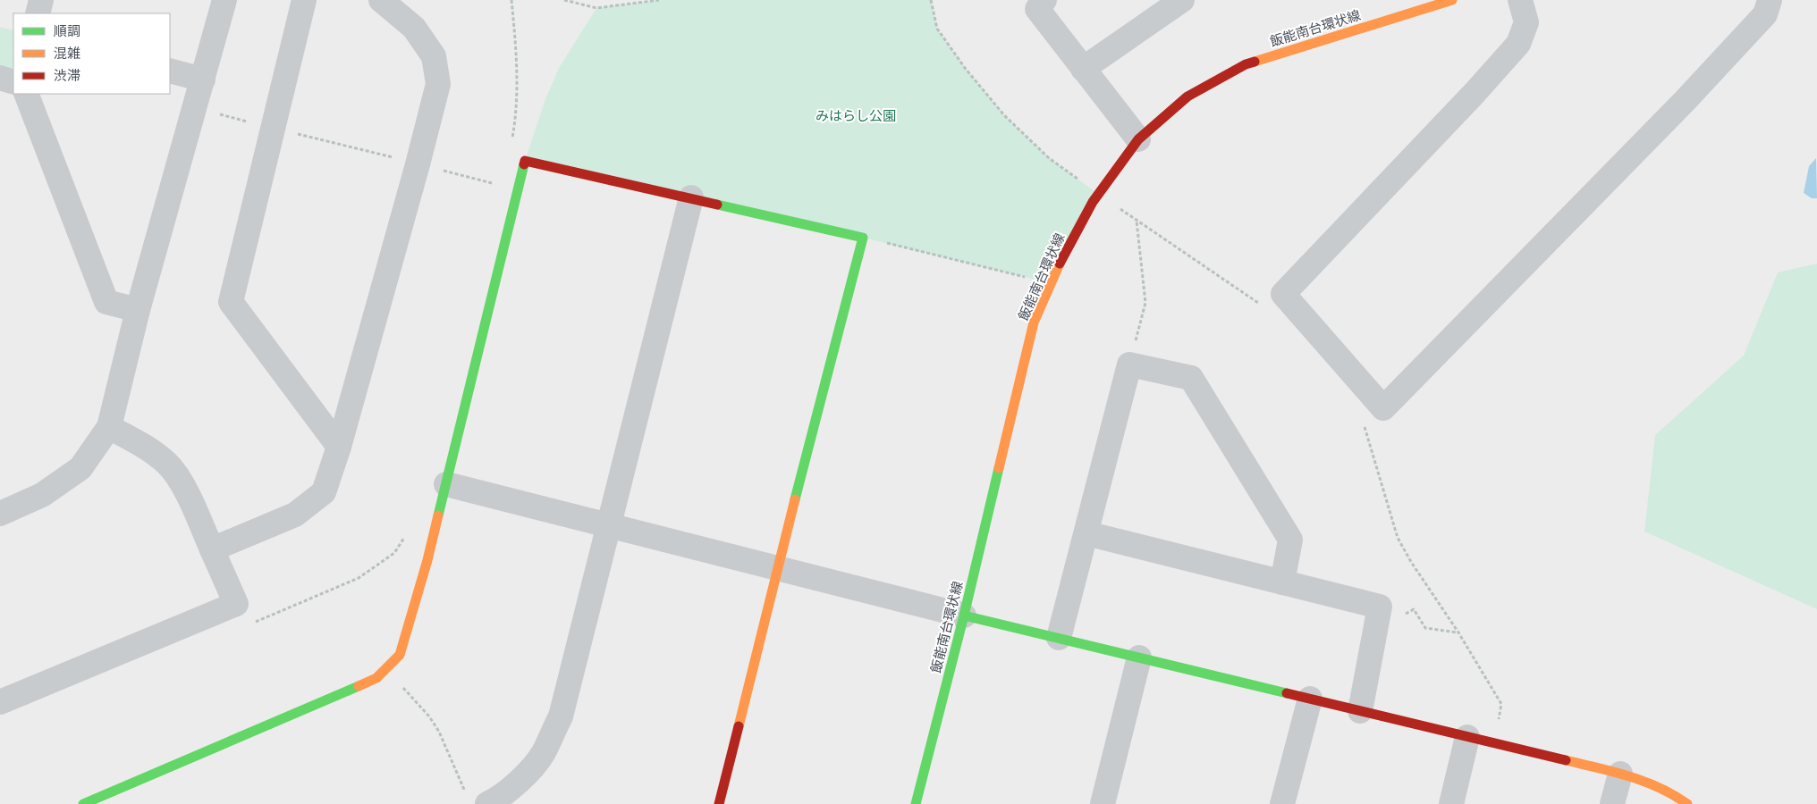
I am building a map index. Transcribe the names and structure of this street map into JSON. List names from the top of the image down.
{
  "streets": {
    "street": ["飯能南台環状線"]
  },
  "parks": ["みはらし公園"],
  "legend": ["順調", "混雑", "渋滞"]
}
